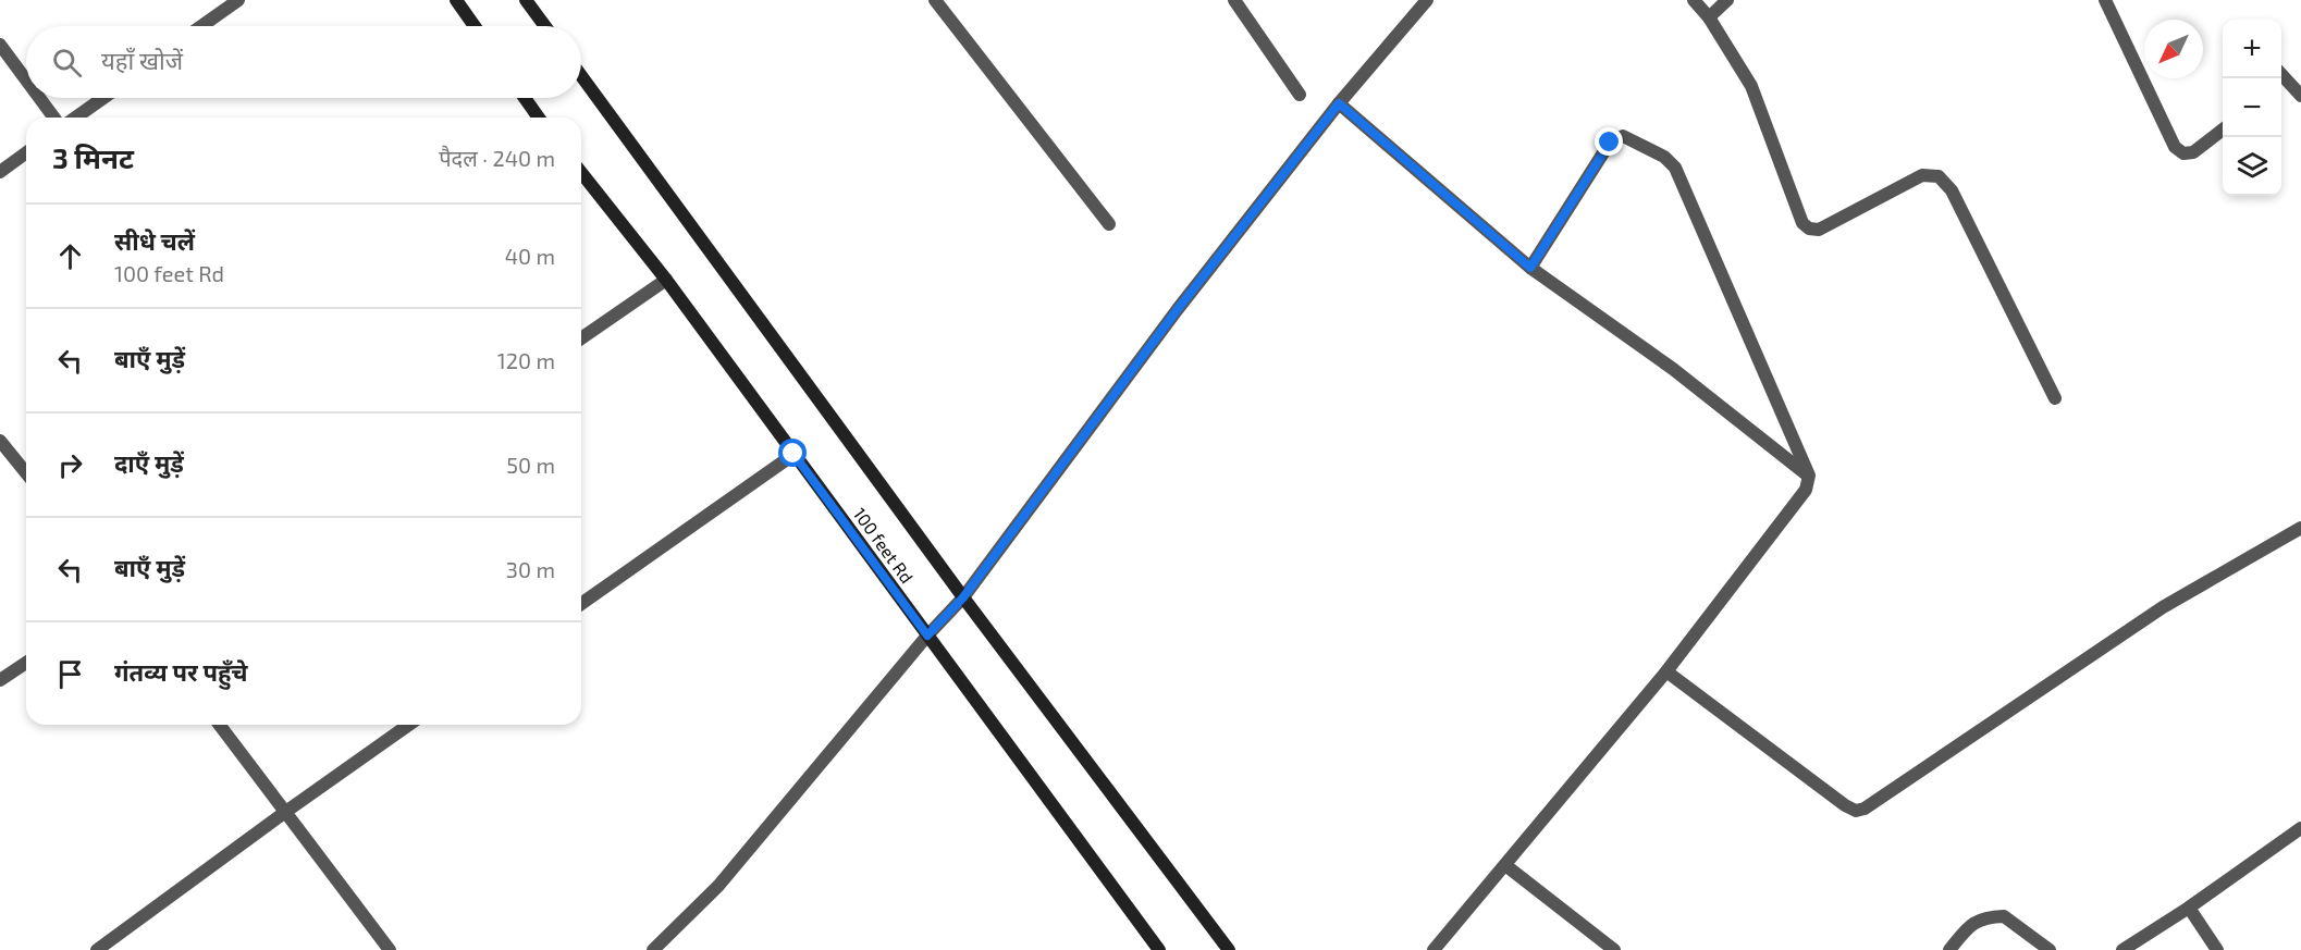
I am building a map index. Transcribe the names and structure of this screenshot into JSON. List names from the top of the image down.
{
  "streets": {
    "main road": ["100 feet Rd"]
  },
  "north": "bottom left",
  "page": {
    "map_buttons": ["+", "−"],
    "search": "यहाँ खोजें",
    "heading": ["3 मिनट", "पैदल · 240 m"],
    "list": [
      ["सीधे चलें", "100 feet Rd", "40 m"],
      ["बाएँ मुड़ें", "120 m"],
      ["दाएँ मुड़ें", "50 m"],
      ["बाएँ मुड़ें", "30 m"],
      "गंतव्य पर पहुँचे"
    ]
  }
}
